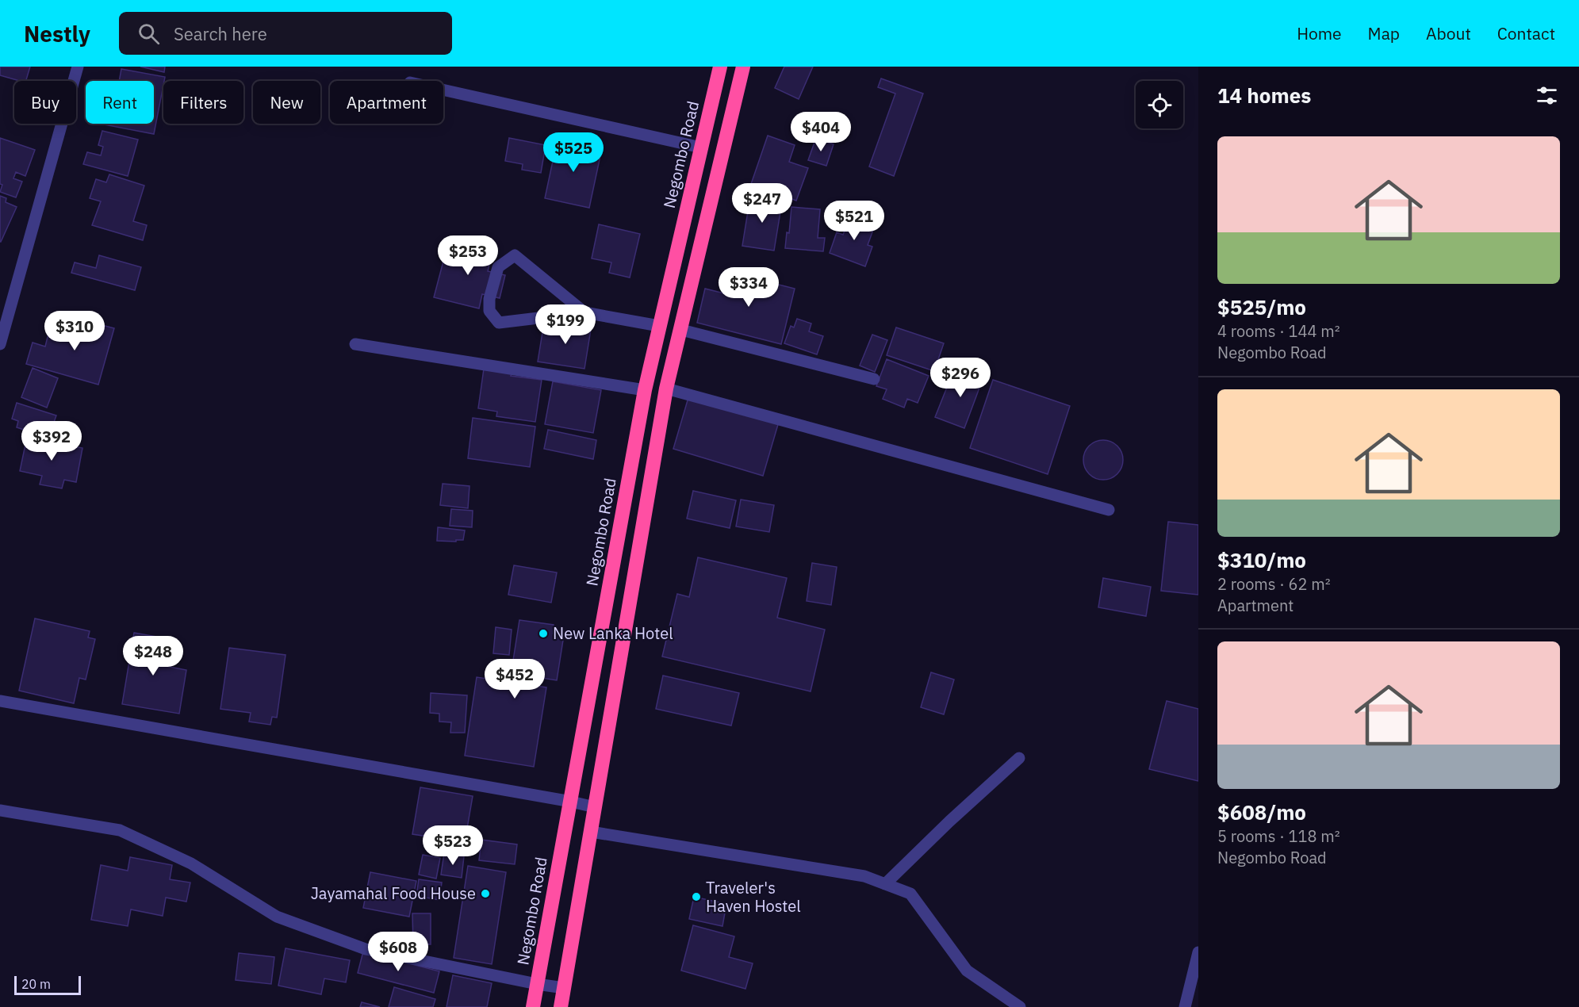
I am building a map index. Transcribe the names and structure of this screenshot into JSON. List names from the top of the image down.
{
  "streets": {
    "highway": ["Negombo Road"]
  },
  "places": ["New Lanka Hotel", "Jayamahal Food House", "Traveler's Haven Hostel"],
  "scale_bar": "20 m",
  "page": {
    "header": "Nestly",
    "search": "Search here",
    "nav": [
      "Home",
      "Map",
      "About",
      "Contact"
    ],
    "heading": "14 homes",
    "chip": [
      "Buy",
      "Rent",
      "Filters",
      "New",
      "Apartment"
    ],
    "price": [
      "$404",
      "$525",
      "$247",
      "$521",
      "$253",
      "$334",
      "$199",
      "$310",
      "$296",
      "$392",
      "$248",
      "$452",
      "$523",
      "$608"
    ],
    "list": [
      {
        "name": "$525/mo",
        "note": "4 rooms · 144 m² · Negombo Road"
      },
      {
        "name": "$310/mo",
        "note": "2 rooms · 62 m² · Apartment"
      },
      {
        "name": "$608/mo",
        "note": "5 rooms · 118 m² · Negombo Road"
      }
    ],
    "scale": "20 m"
  }
}
